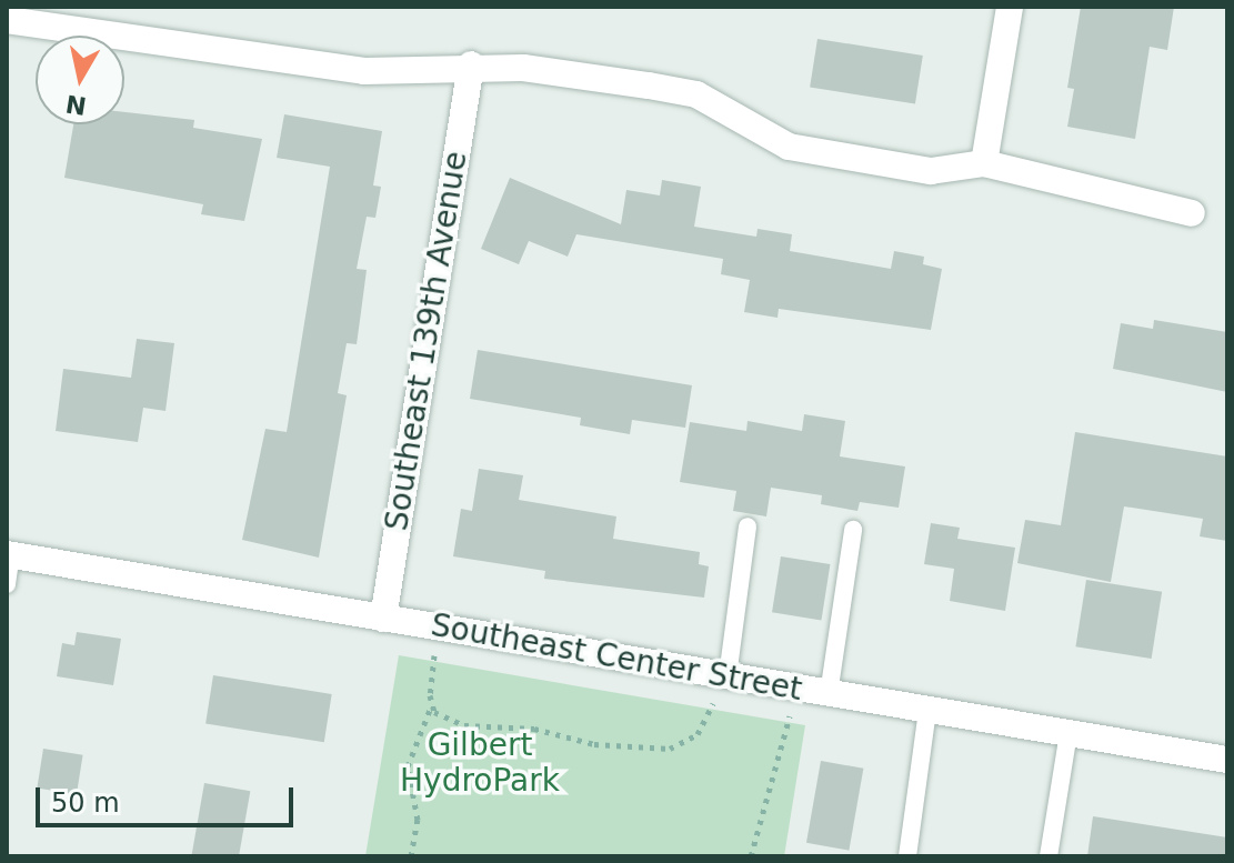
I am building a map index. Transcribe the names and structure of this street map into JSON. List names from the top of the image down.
{
  "streets": {
    "street": ["Southeast 139th Avenue", "Southeast Center Street"]
  },
  "crossings": [
    ["Southeast 139th Avenue", "Southeast Center Street"]
  ],
  "parks": ["Gilbert HydroPark"],
  "scale_bar": "50 m",
  "north": "bottom"
}
